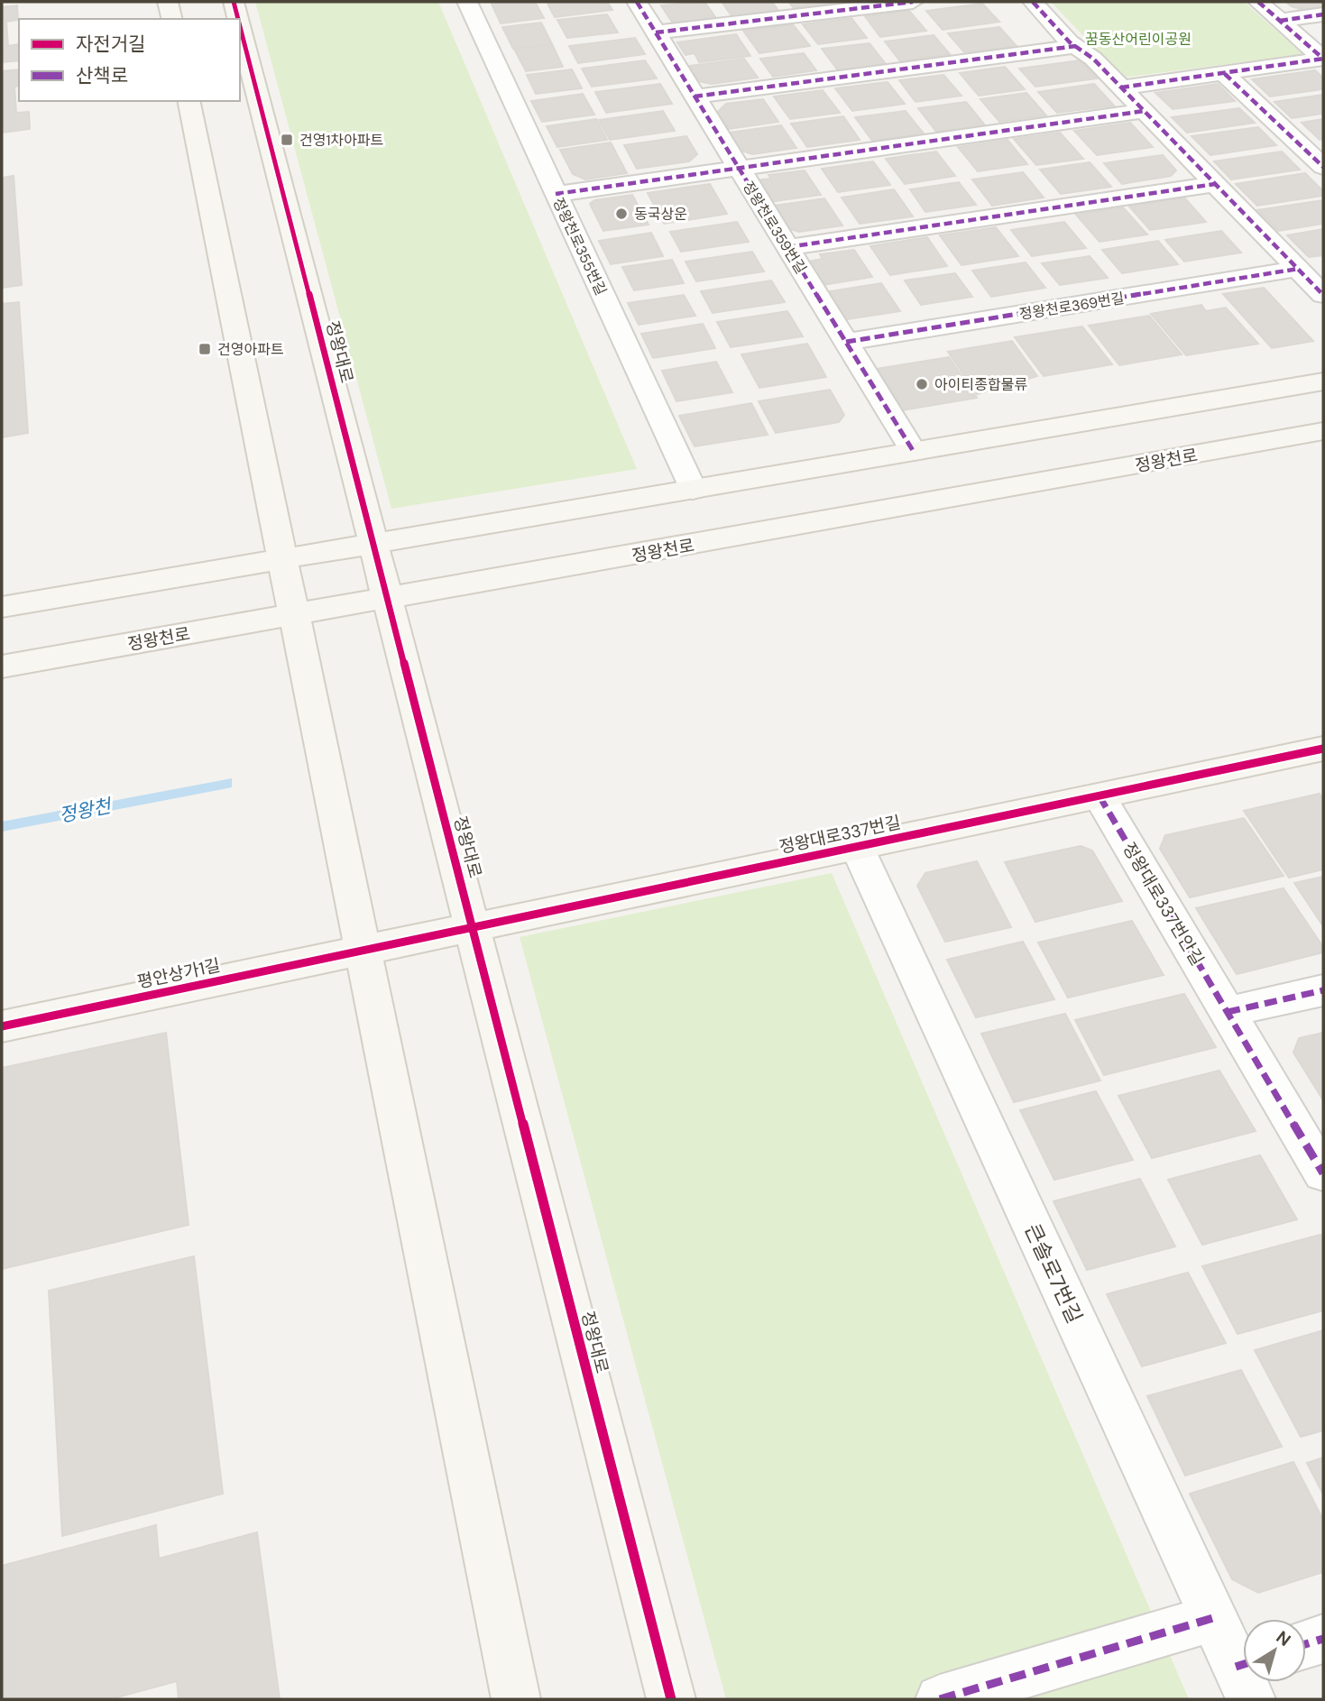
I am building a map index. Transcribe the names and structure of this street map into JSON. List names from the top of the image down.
{
  "streets": {
    "street": [
      "정왕천로359번길",
      "정왕천로355번길",
      "정왕천로369번길",
      "정왕대로",
      "정왕천로",
      "정왕대로337번길",
      "정왕대로337번안길",
      "평안상가1길",
      "큰솔로7번길"
    ]
  },
  "crossings": [
    ["정왕천로359번길", "정왕천로369번길"],
    ["정왕대로", "정왕천로"],
    ["정왕대로", "정왕대로337번길"],
    ["정왕대로337번길", "정왕대로337번안길"],
    ["정왕대로337번길", "평안상가1길"],
    ["정왕대로337번길", "큰솔로7번길"]
  ],
  "water": ["정왕천"],
  "parks": ["꿈동산어린이공원"],
  "places": {
    "transit": ["건영1차아파트", "건영아파트"],
    "other": ["동국상운", "아이티종합물류"]
  },
  "legend": ["자전거길", "산책로"],
  "north": "top right"
}
